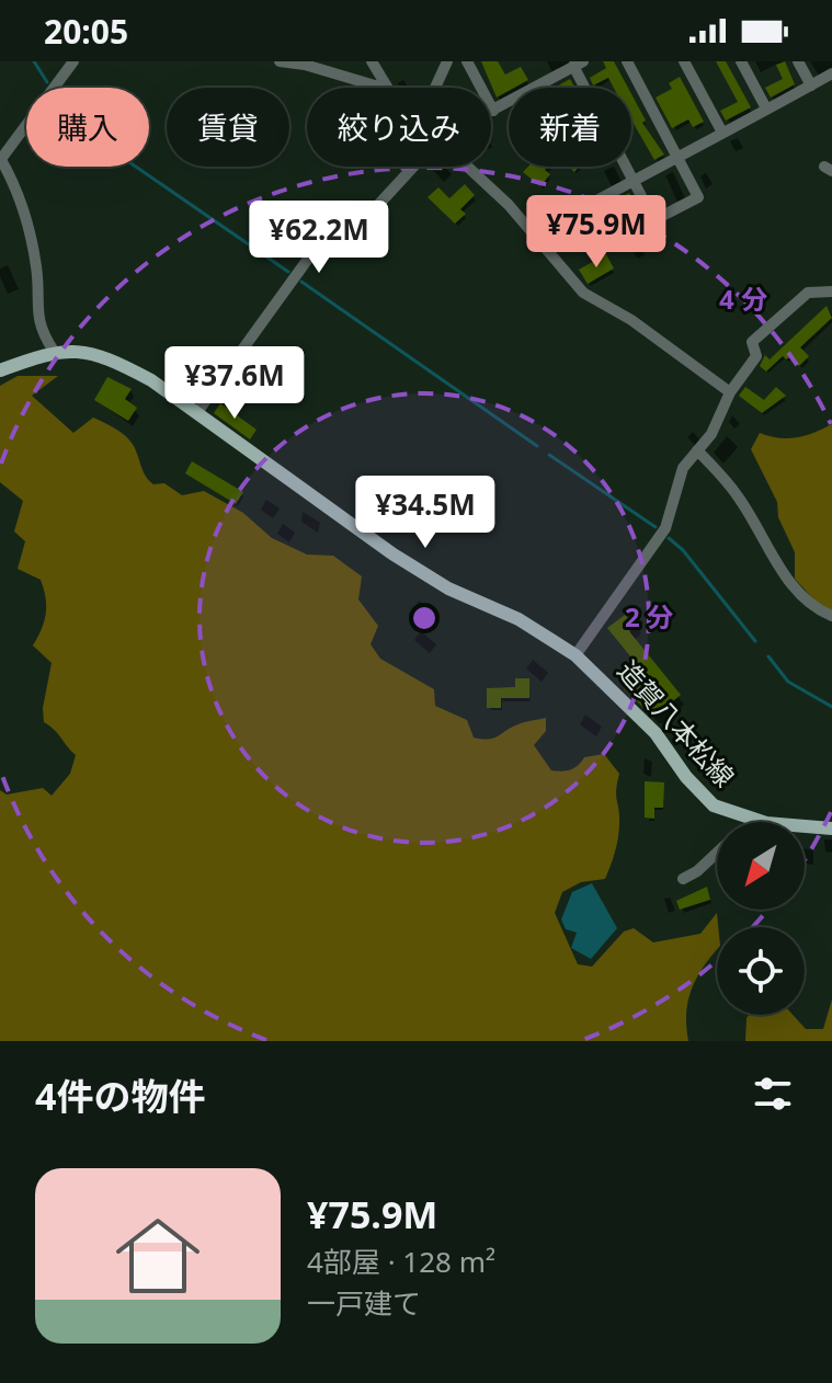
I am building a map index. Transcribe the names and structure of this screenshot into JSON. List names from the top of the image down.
{
  "streets": {
    "main road": ["造賀八本松線"]
  },
  "north": "bottom left",
  "page": {
    "status": "20:05",
    "chip": [
      "購入",
      "賃貸",
      "絞り込み",
      "新着"
    ],
    "price": [
      "¥75.9M",
      "¥62.2M",
      "¥37.6M",
      "¥34.5M"
    ],
    "heading": "4件の物件",
    "list": [
      {
        "name": "¥75.9M",
        "note": "4部屋 · 128 m² · 一戸建て"
      }
    ]
  },
  "rings": ["4 分", "2 分"]
}
